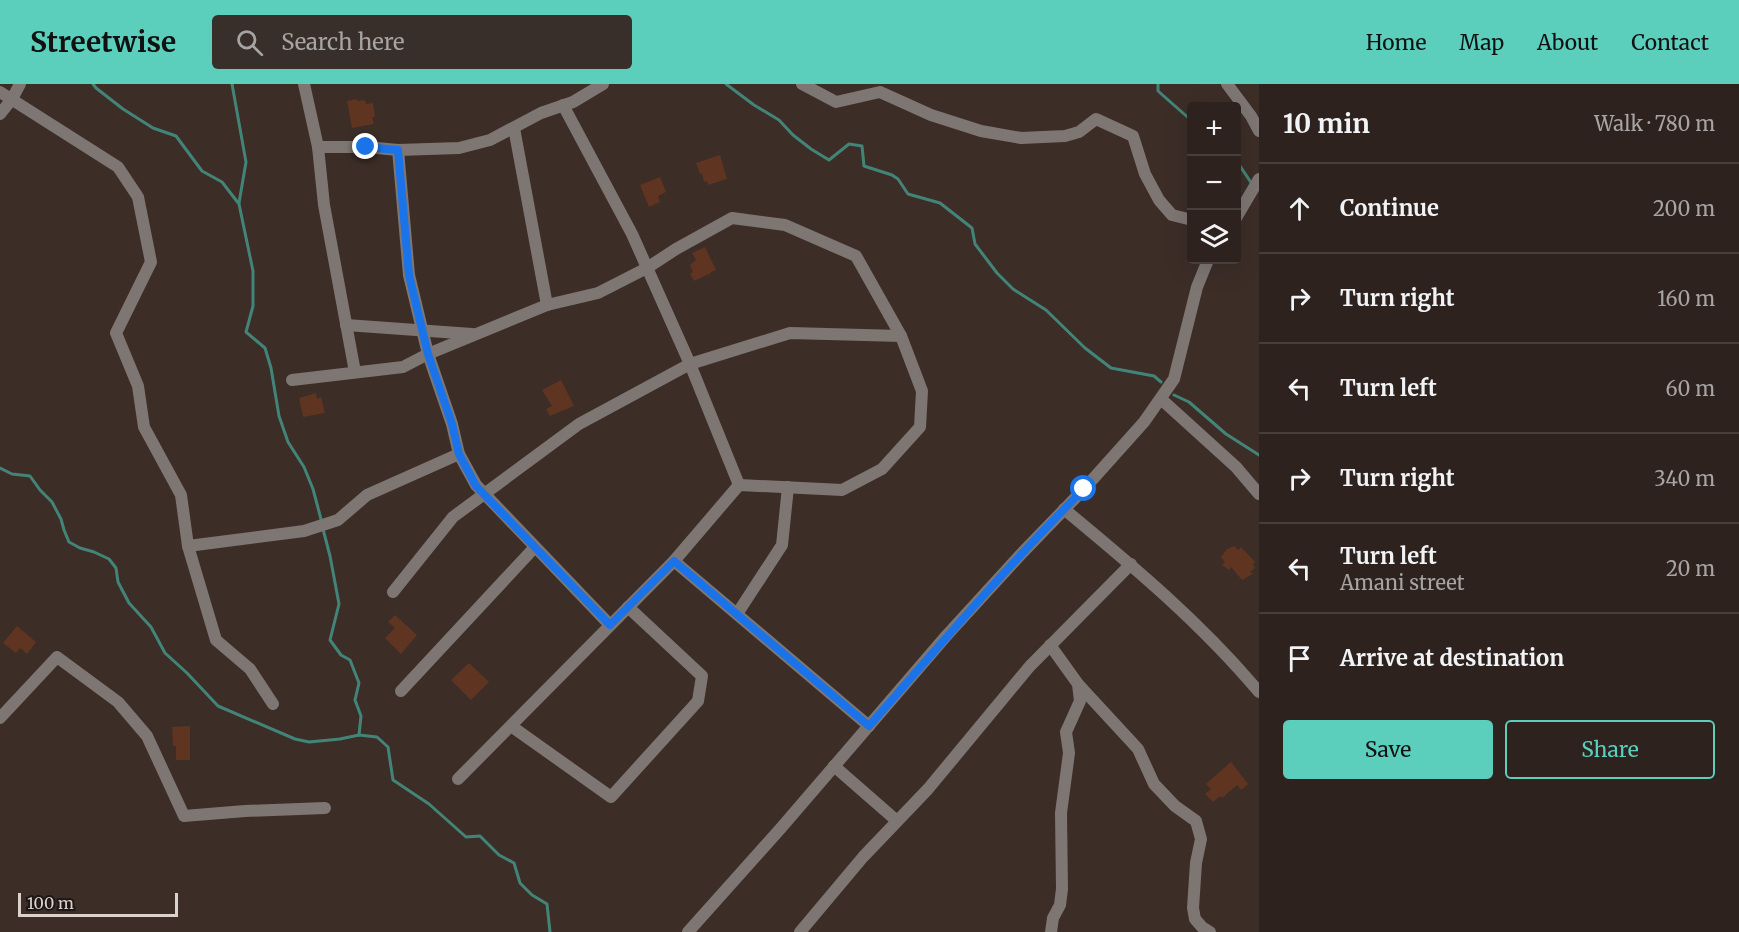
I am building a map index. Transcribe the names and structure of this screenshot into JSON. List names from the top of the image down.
{
  "scale_bar": "100 m",
  "page": {
    "header": "Streetwise",
    "search": "Search here",
    "nav": [
      "Home",
      "Map",
      "About",
      "Contact"
    ],
    "heading": ["10 min", "Walk · 780 m"],
    "map_buttons": ["+", "−"],
    "list": [
      ["Continue", "200 m"],
      ["Turn right", "160 m"],
      ["Turn left", "60 m"],
      ["Turn right", "340 m"],
      ["Turn left", "Amani street", "20 m"],
      "Arrive at destination"
    ],
    "buttons": ["Save", "Share"],
    "scale": "100 m"
  }
}
